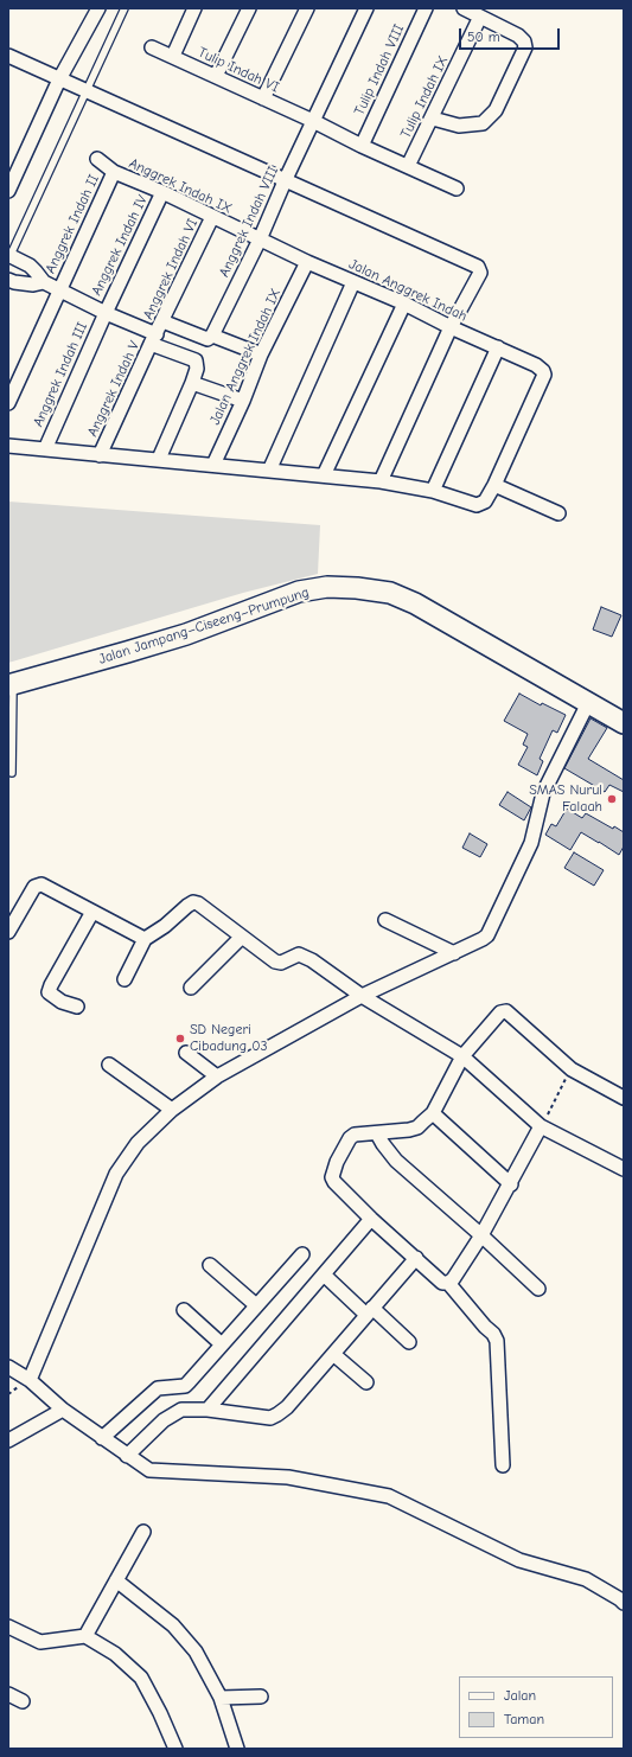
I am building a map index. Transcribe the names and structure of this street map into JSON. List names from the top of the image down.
{
  "streets": {
    "main road": ["Jalan Jampang–Ciseeng–Prumpung"],
    "street": [
      "Tulip Indah VI",
      "Tulip Indah VIII",
      "Tulip Indah IX",
      "Anggrek Indah IX",
      "Anggrek Indah VIII",
      "Anggrek Indah II",
      "Anggrek Indah IV",
      "Anggrek Indah VI",
      "Jalan Anggrek Indah",
      "Jalan Anggrek Indah IX",
      "Anggrek Indah III",
      "Anggrek Indah V"
    ]
  },
  "crossings": [
    ["Tulip Indah VI", "Tulip Indah VIII"],
    ["Tulip Indah VI", "Tulip Indah IX"],
    ["Tulip Indah VI", "Anggrek Indah VIII"],
    ["Anggrek Indah IX", "Anggrek Indah VIII"],
    ["Anggrek Indah IX", "Anggrek Indah II"],
    ["Anggrek Indah IX", "Anggrek Indah IV"],
    ["Anggrek Indah IX", "Anggrek Indah VI"],
    ["Anggrek Indah IX", "Jalan Anggrek Indah"],
    ["Anggrek Indah VIII", "Jalan Anggrek Indah"],
    ["Anggrek Indah IV", "Anggrek Indah III"],
    ["Anggrek Indah VI", "Anggrek Indah V"],
    ["Jalan Anggrek Indah", "Jalan Anggrek Indah IX"]
  ],
  "places": ["SMAS Nurul Falaah", "SD Negeri Cibadung 03"],
  "legend": ["Jalan", "Taman"],
  "scale_bar": "50 m"
}
